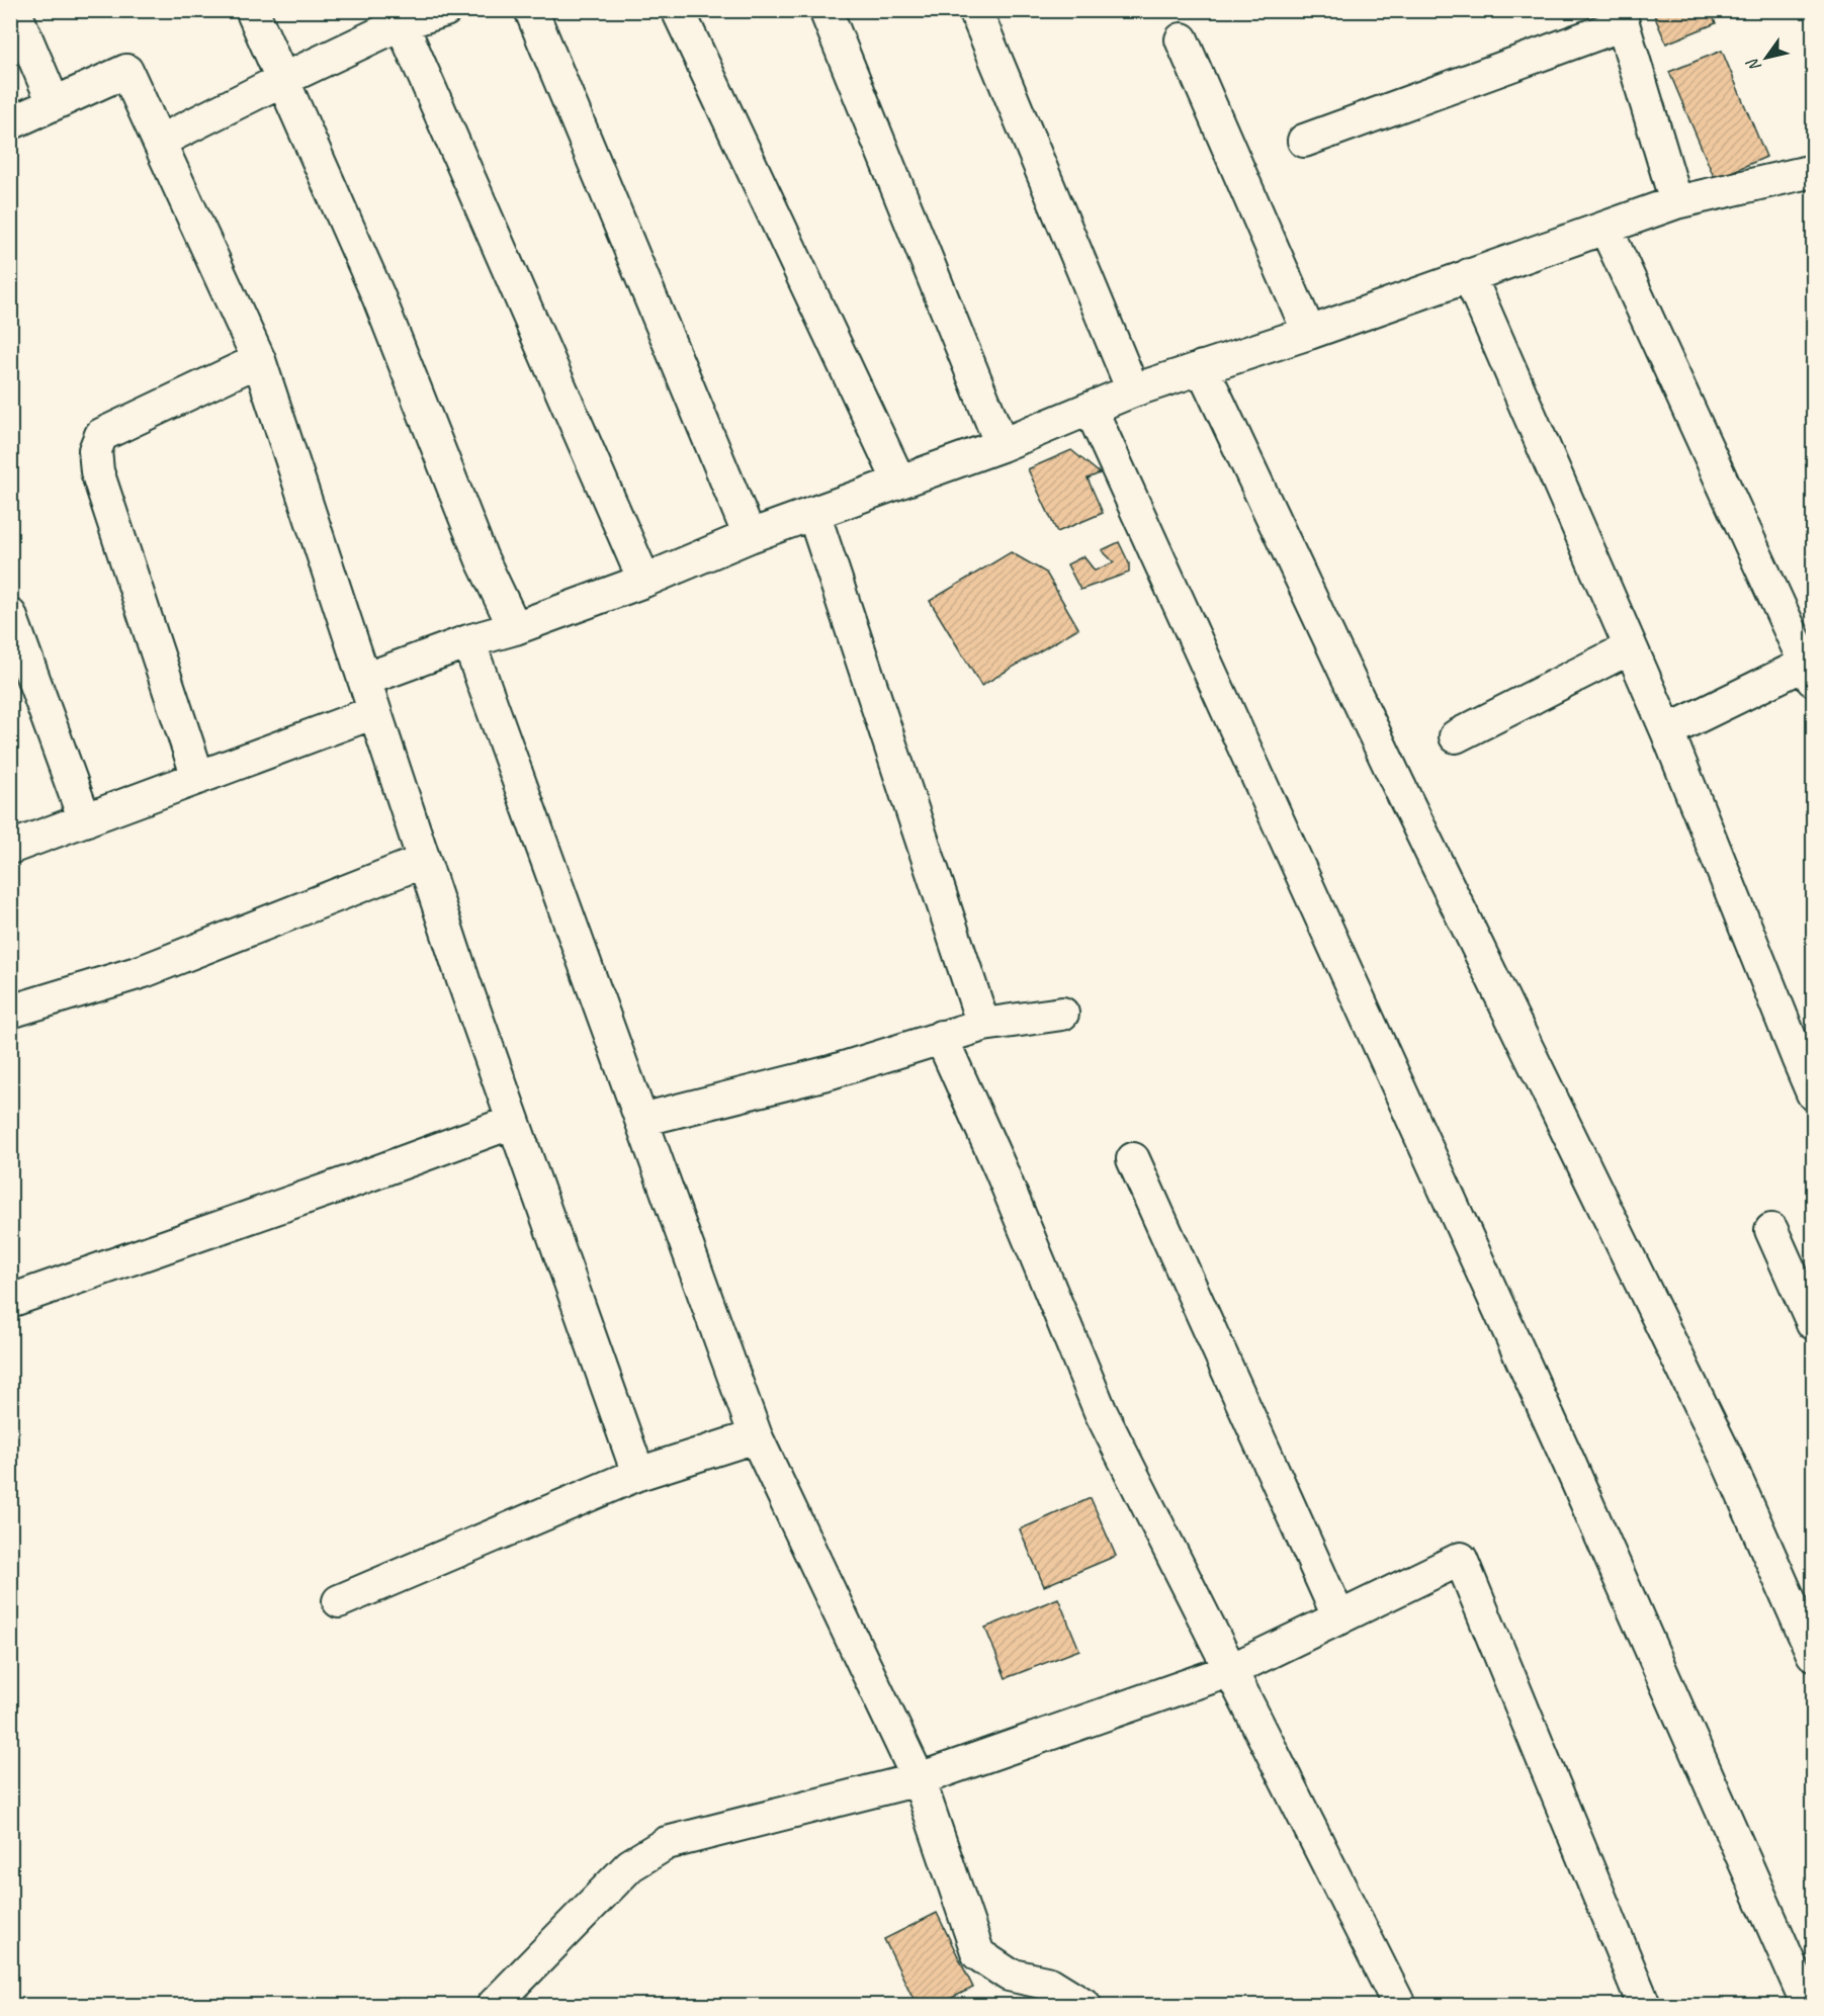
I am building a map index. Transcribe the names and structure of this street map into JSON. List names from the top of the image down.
{
  "north": "bottom left"
}
